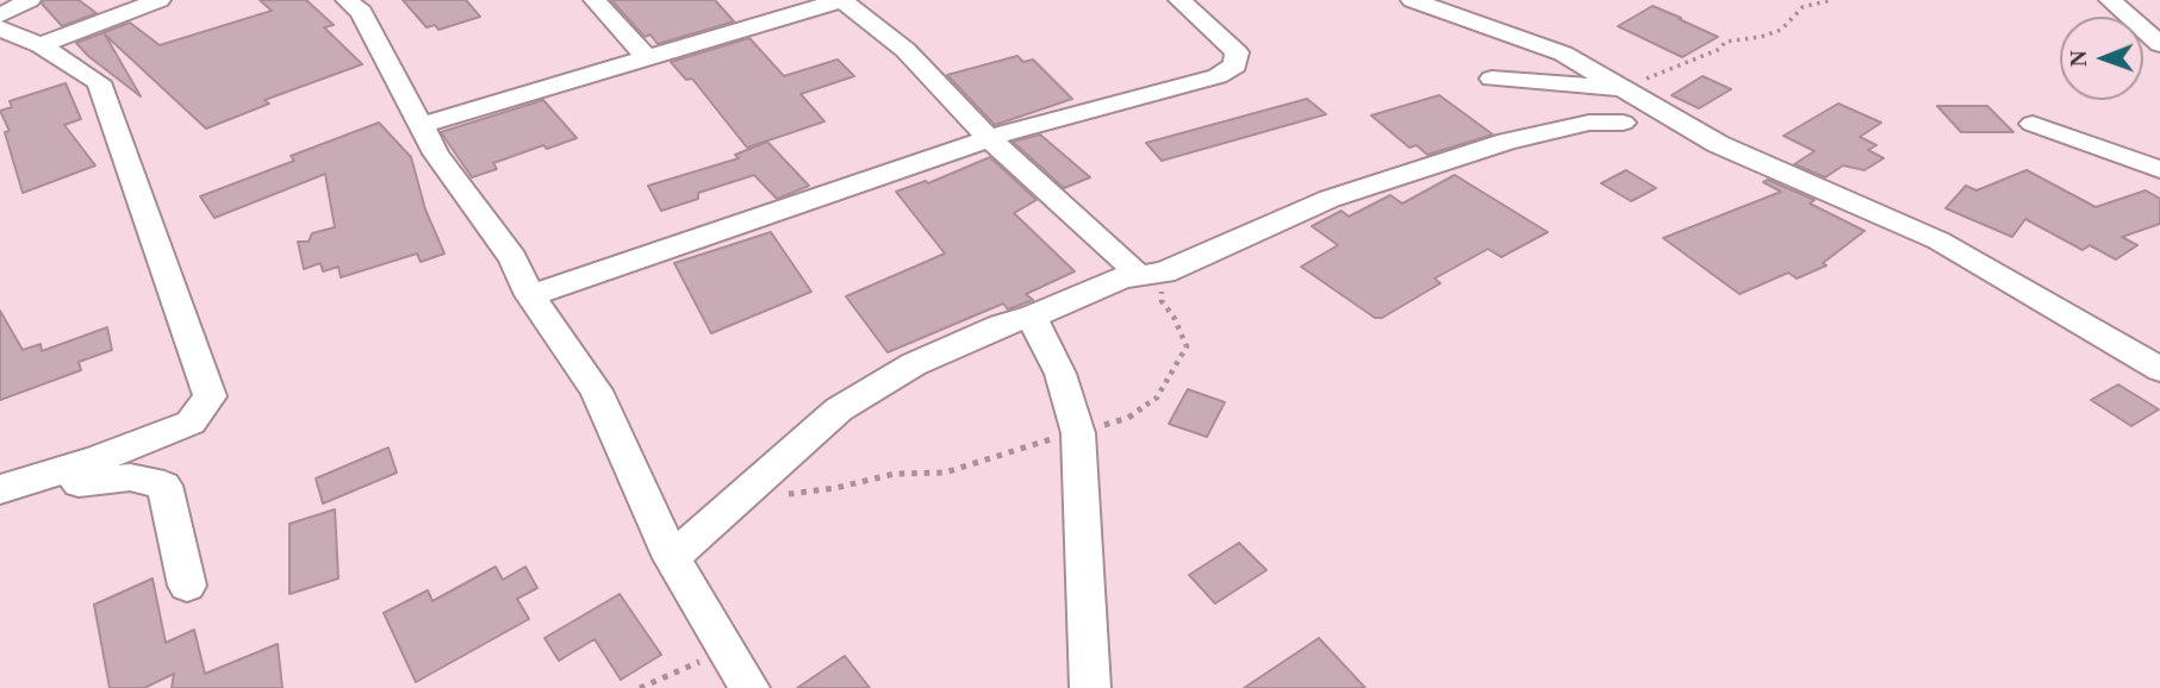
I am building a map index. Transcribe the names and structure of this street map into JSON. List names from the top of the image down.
{
  "north": "left"
}
